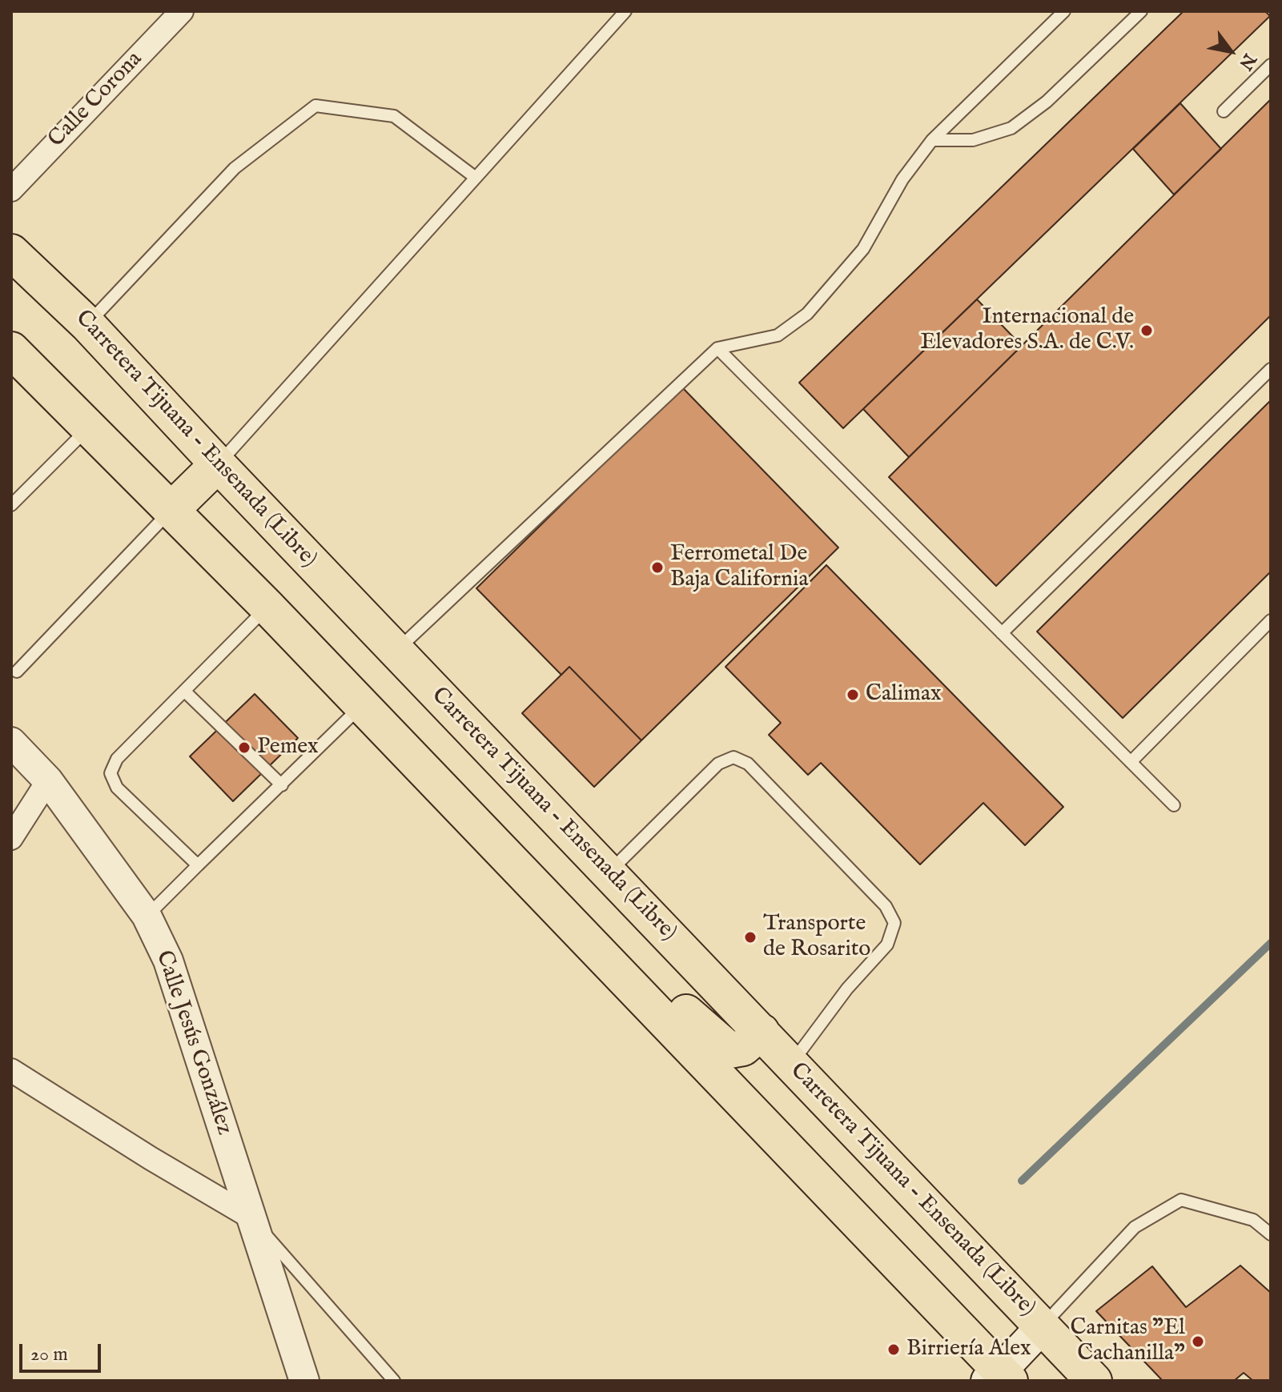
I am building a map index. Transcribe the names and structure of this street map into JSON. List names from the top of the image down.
{
  "streets": {
    "highway": ["Carretera Tijuana - Ensenada (Libre)"],
    "street": ["Calle Corona", "Calle Jesús González"]
  },
  "places": [
    "Internacional de Elevadores S.A. de C.V.",
    "Ferrometal De Baja California",
    "Calimax",
    "Pemex",
    "Transporte de Rosarito",
    "Carnitas \"El Cachanilla\"",
    "Birriería Alex"
  ],
  "scale_bar": "20 m",
  "north": "bottom right"
}
